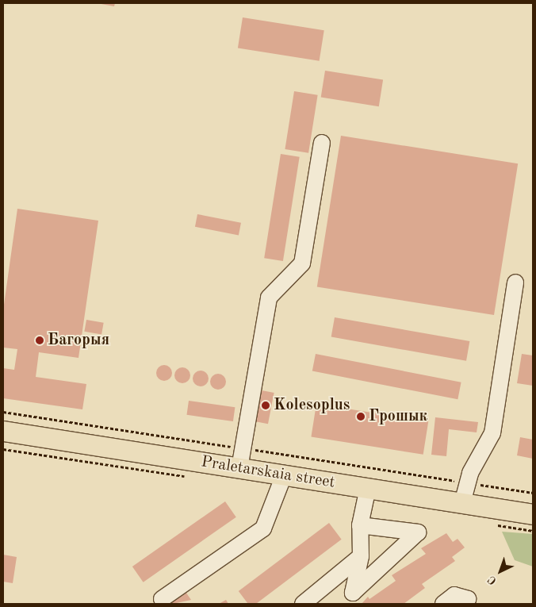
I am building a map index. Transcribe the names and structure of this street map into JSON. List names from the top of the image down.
{
  "streets": {
    "main road": ["Praletarskaia street"]
  },
  "places": ["Багорыя", "Kolesoplus", "Грошык"],
  "north": "bottom left"
}
